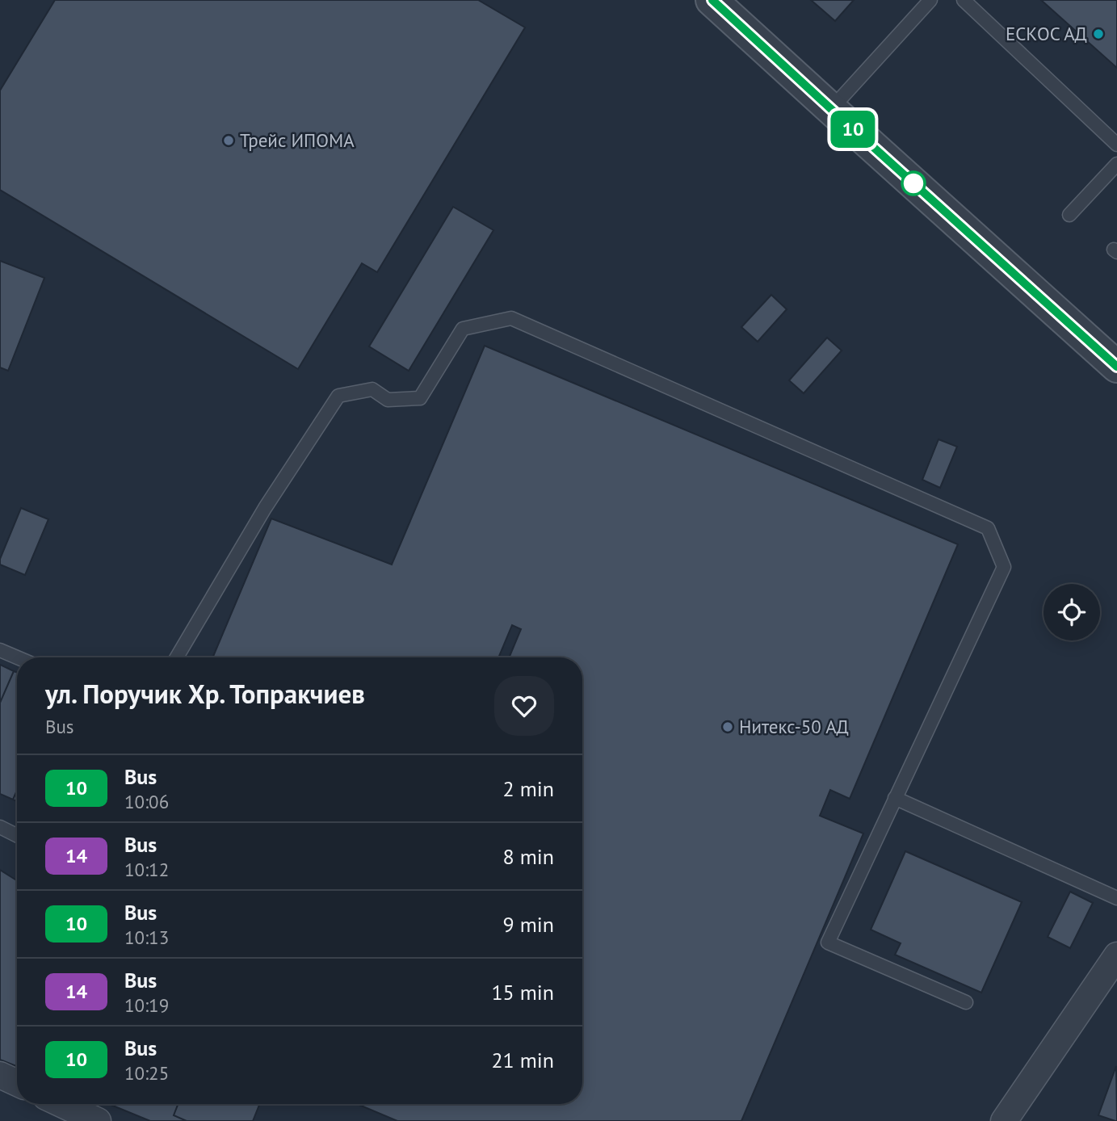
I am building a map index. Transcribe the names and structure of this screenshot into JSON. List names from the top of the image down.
{
  "places": ["ЕСКОС АД", "Трейс ИПОМА", "Нитекс-50 АД"],
  "lines": ["bus line 10"],
  "page": {
    "on_map": "10",
    "heading": ["ул. Поручик Хр. Топракчиев", "Bus"],
    "list": [
      {
        "mark": "10",
        "name": "Bus",
        "note": "10:06",
        "value": "2 min"
      },
      {
        "mark": "14",
        "name": "Bus",
        "note": "10:12",
        "value": "8 min"
      },
      {
        "mark": "10",
        "name": "Bus",
        "note": "10:13",
        "value": "9 min"
      },
      {
        "mark": "14",
        "name": "Bus",
        "note": "10:19",
        "value": "15 min"
      },
      {
        "mark": "10",
        "name": "Bus",
        "note": "10:25",
        "value": "21 min"
      }
    ]
  }
}
